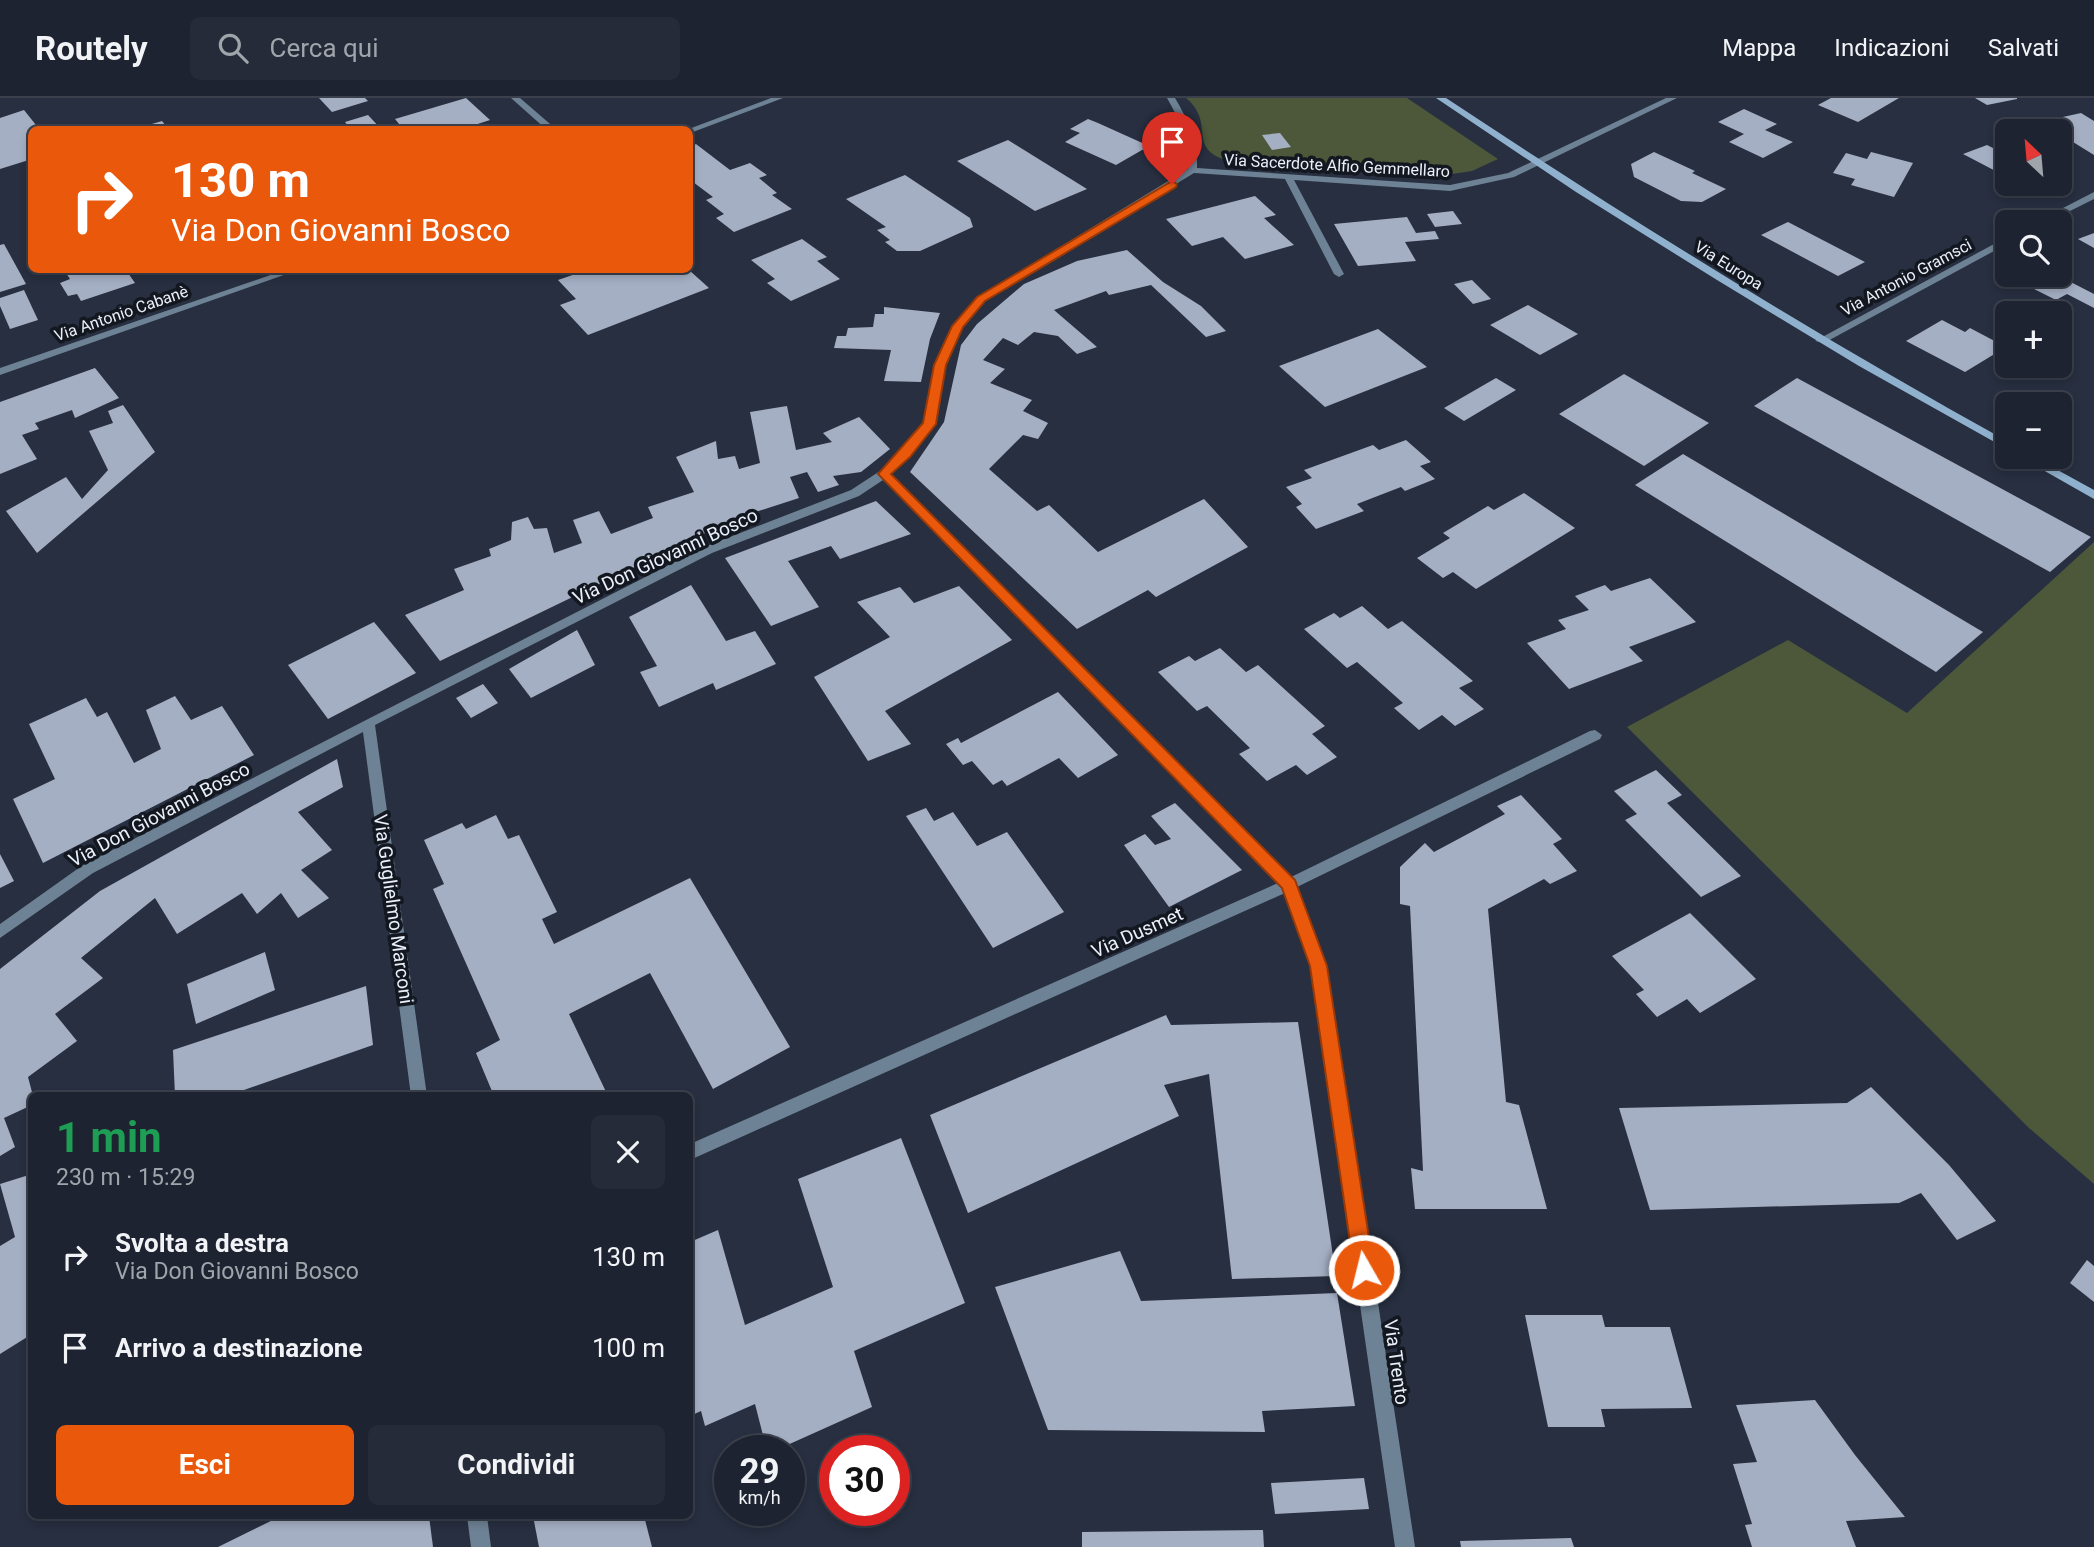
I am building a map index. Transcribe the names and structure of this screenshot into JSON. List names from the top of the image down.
{
  "streets": {
    "street": [
      "Via Sacerdote Alfio Gemmellaro",
      "Via Europa",
      "Via Antonio Gramsci",
      "Via Antonio Cabanè",
      "Via Don Giovanni Bosco",
      "Via Guglielmo Marconi",
      "Via Dusmet",
      "Via Trento"
    ]
  },
  "crossings": [
    ["Via Sacerdote Alfio Gemmellaro", "Via Europa"],
    ["Via Sacerdote Alfio Gemmellaro", "Via Don Giovanni Bosco"],
    ["Via Europa", "Via Antonio Gramsci"],
    ["Via Don Giovanni Bosco", "Via Guglielmo Marconi"],
    ["Via Don Giovanni Bosco", "Via Trento"],
    ["Via Dusmet", "Via Trento"]
  ],
  "north": "top left",
  "page": {
    "header": "Routely",
    "search": "Cerca qui",
    "nav": ["Mappa", "Indicazioni", "Salvati"],
    "map_buttons": ["+", "−"],
    "turn": ["130 m", "Via Don Giovanni Bosco"],
    "heading": ["1 min", "230 m · 15:29"],
    "list": [
      {
        "name": "Svolta a destra",
        "note": "Via Don Giovanni Bosco",
        "value": "130 m"
      },
      {
        "name": "Arrivo a destinazione",
        "value": "100 m"
      }
    ],
    "buttons": ["Esci", "Condividi"],
    "speed": "29 km/h",
    "limit": "30"
  }
}
